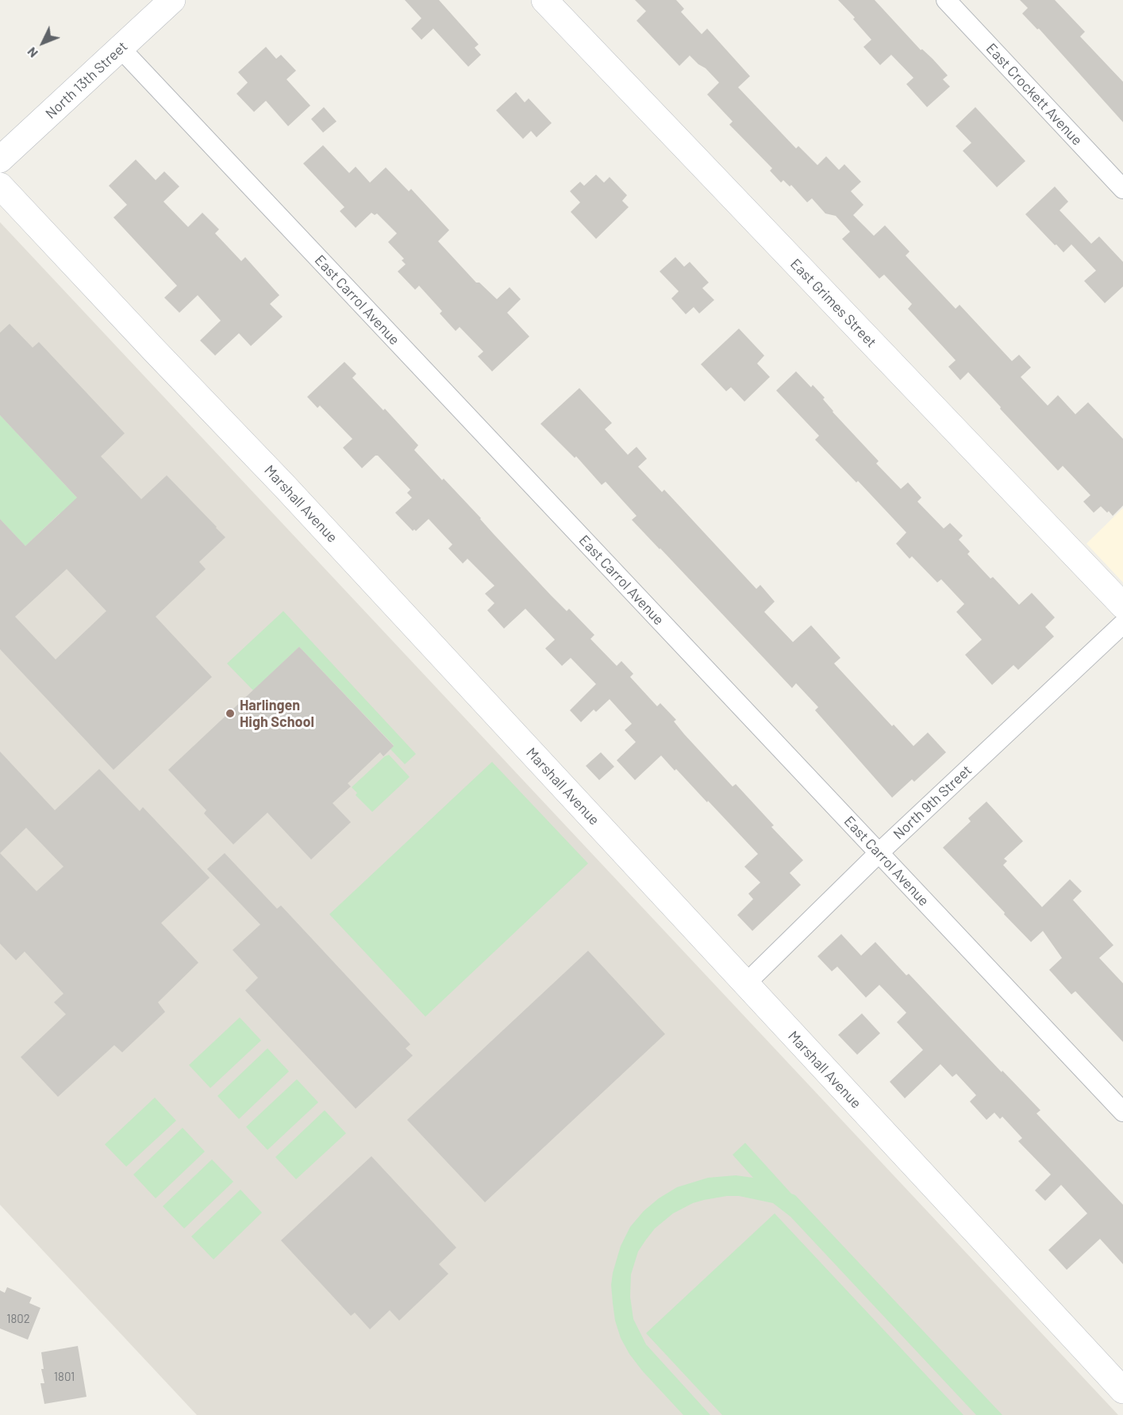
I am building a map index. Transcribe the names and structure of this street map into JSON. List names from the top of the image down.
{
  "streets": {
    "street": [
      "North 13th Street",
      "East Crockett Avenue",
      "East Carrol Avenue",
      "East Grimes Street",
      "Marshall Avenue",
      "North 9th Street"
    ]
  },
  "crossings": [
    ["North 13th Street", "East Carrol Avenue"],
    ["East Carrol Avenue", "North 9th Street"],
    ["Marshall Avenue", "North 9th Street"]
  ],
  "places": ["Harlingen High School"],
  "house_numbers": ["1802", "1801"],
  "north": "bottom left"
}
